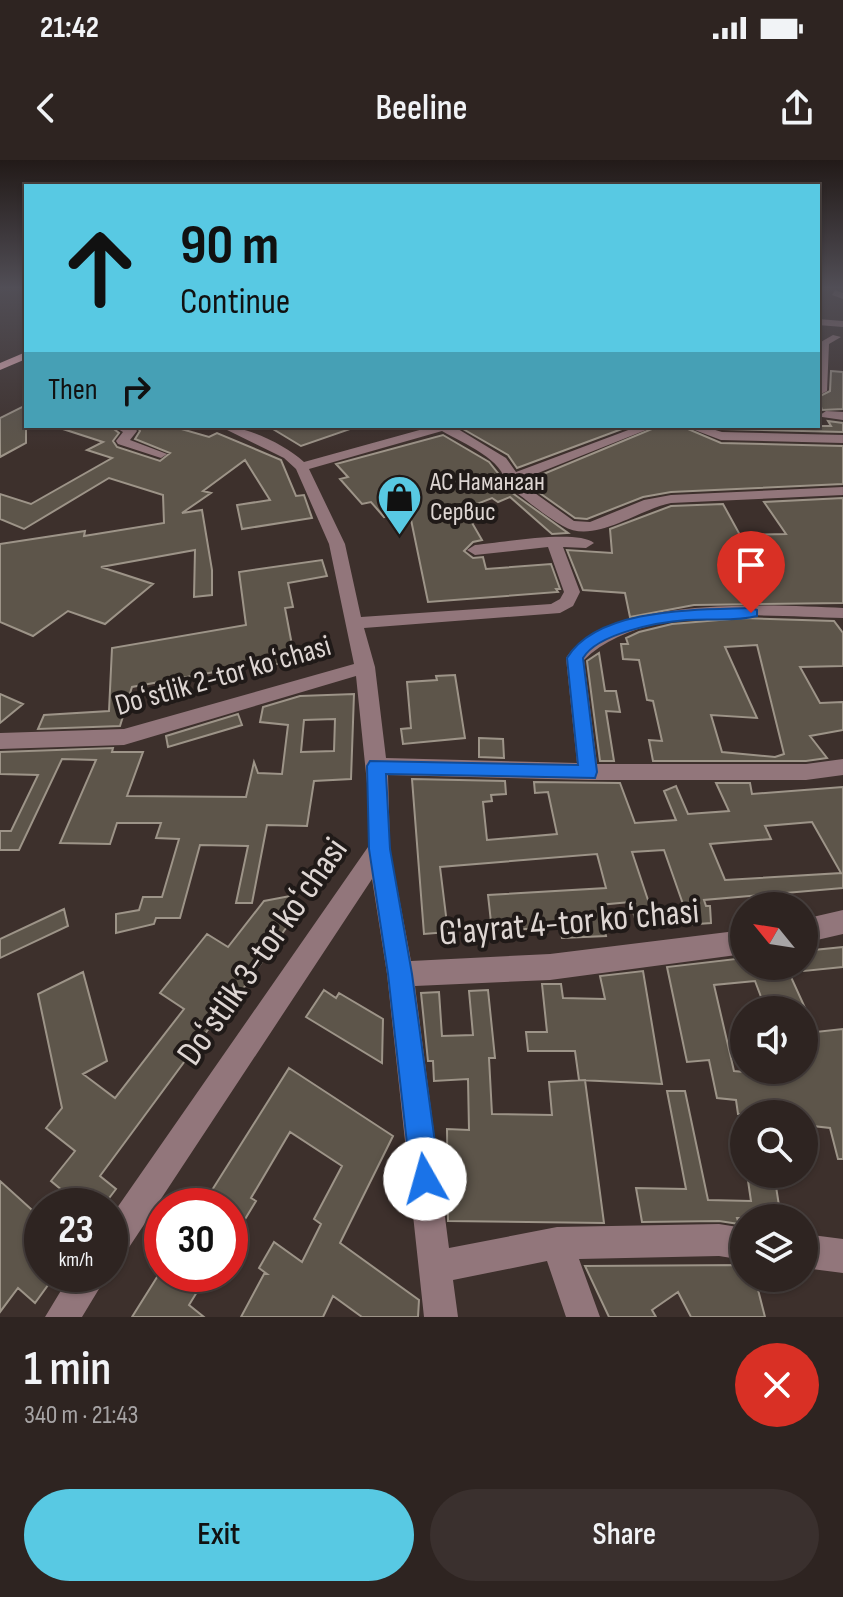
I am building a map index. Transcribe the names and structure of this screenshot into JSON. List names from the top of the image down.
{
  "streets": {
    "street": ["Doʻstlik 2-tor koʻchasi", "G'ayrat 4-tor koʻchasi", "Doʻstlik 3-tor koʻchasi"]
  },
  "crossings": [
    ["G'ayrat 4-tor koʻchasi", "Doʻstlik 3-tor koʻchasi"]
  ],
  "places": {
    "shop": ["АС Наманган Сервис"]
  },
  "north": "top left",
  "page": {
    "status": "21:42",
    "header": "Beeline",
    "turn": ["90 m", "Continue"],
    "then": "Then",
    "speed": "23 km/h",
    "limit": "30",
    "heading": ["1 min", "340 m · 21:43"],
    "buttons": ["Exit", "Share"]
  }
}
